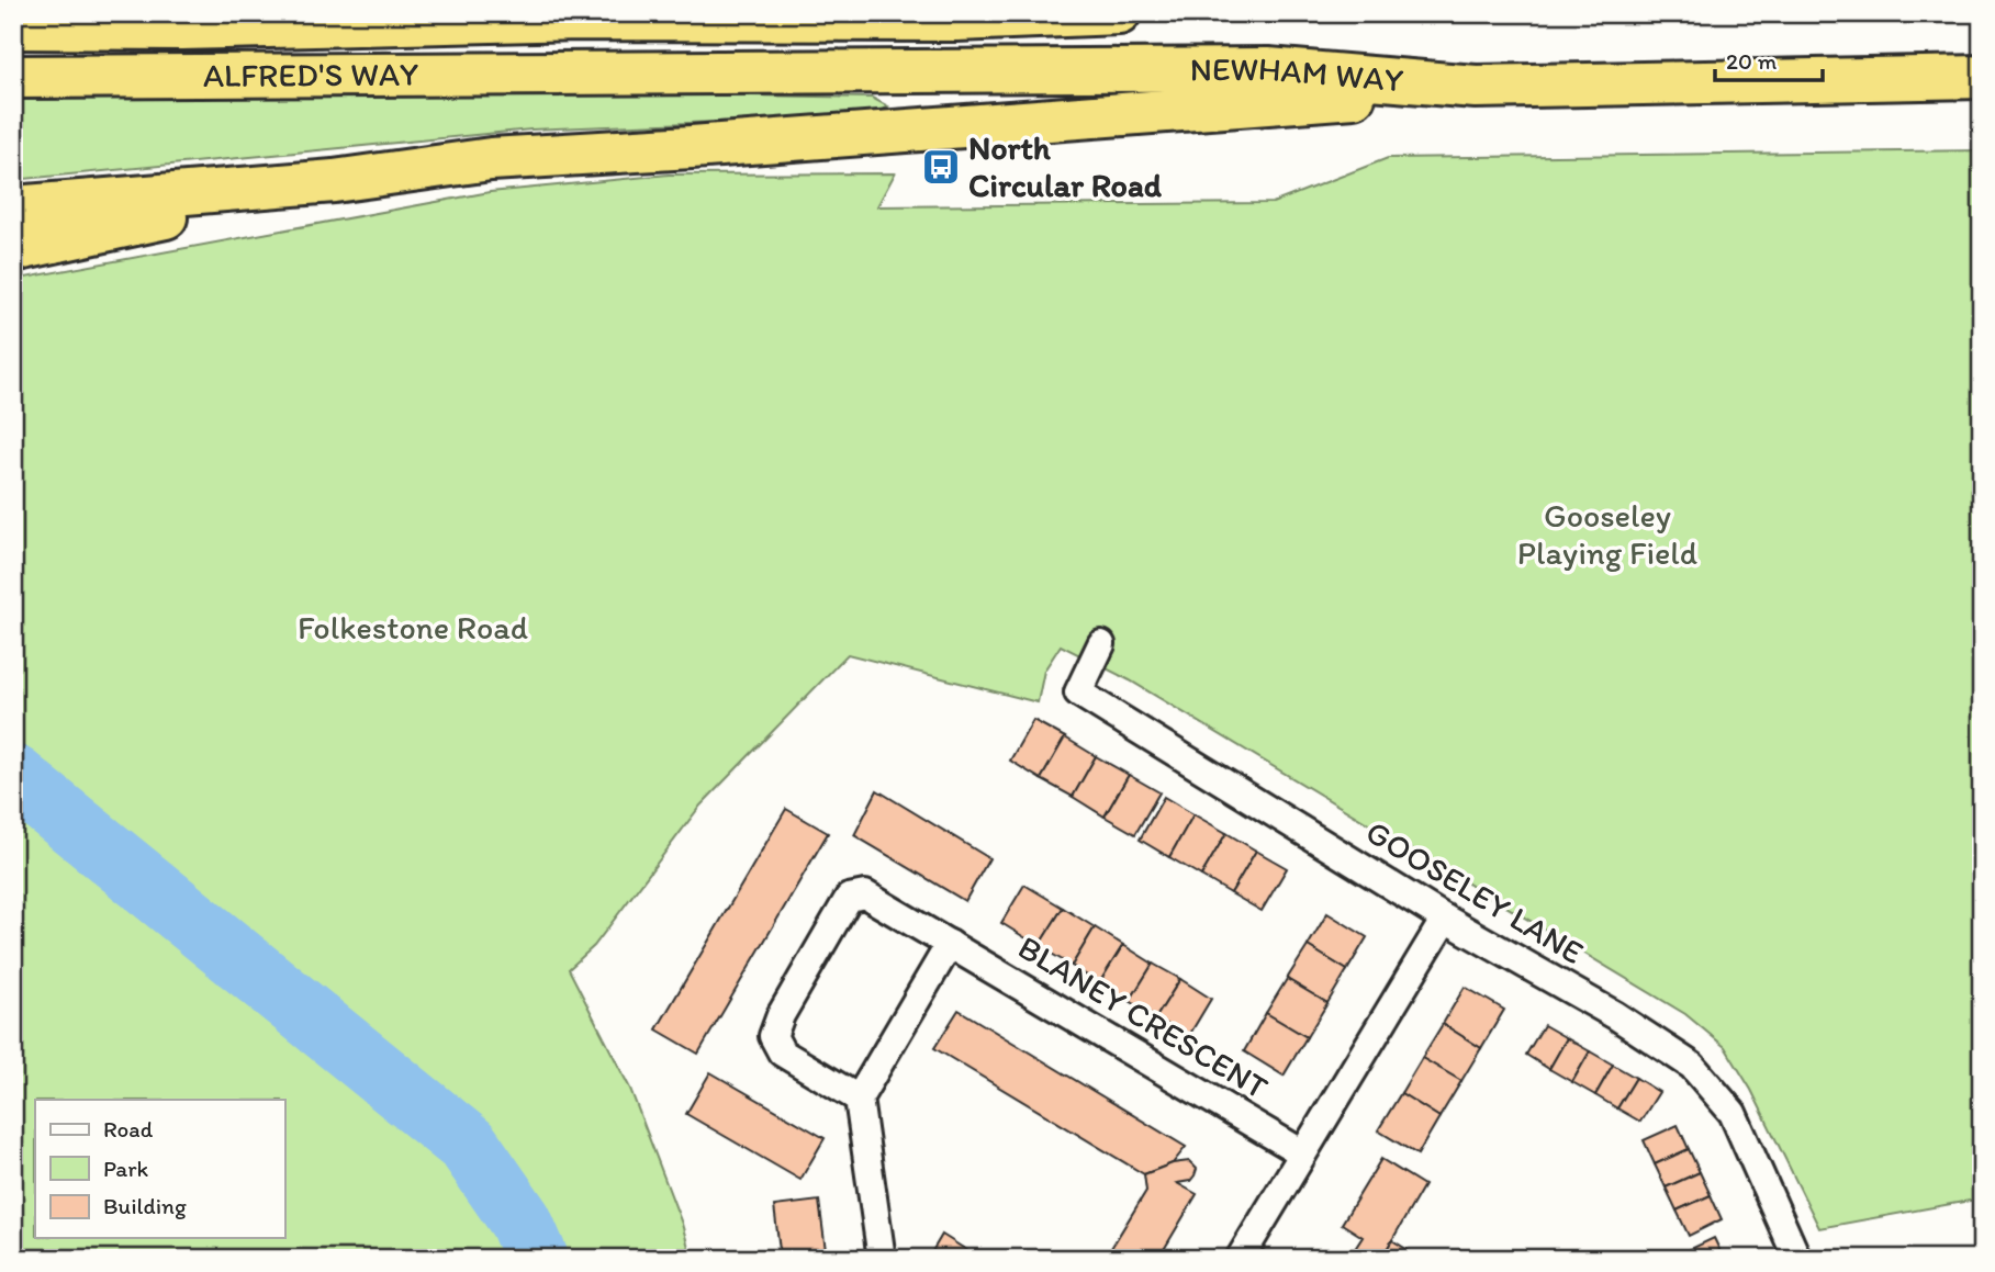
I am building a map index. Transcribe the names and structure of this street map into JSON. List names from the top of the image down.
{
  "streets": {
    "highway": ["ALFRED'S WAY", "NEWHAM WAY"],
    "street": ["GOOSELEY LANE", "BLANEY CRESCENT"]
  },
  "crossings": [
    ["ALFRED'S WAY", "NEWHAM WAY"]
  ],
  "parks": ["Gooseley Playing Field", "Folkestone Road"],
  "places": {
    "bus stop": ["North Circular Road"]
  },
  "legend": ["Road", "Park", "Building"],
  "scale_bar": "20 m"
}
